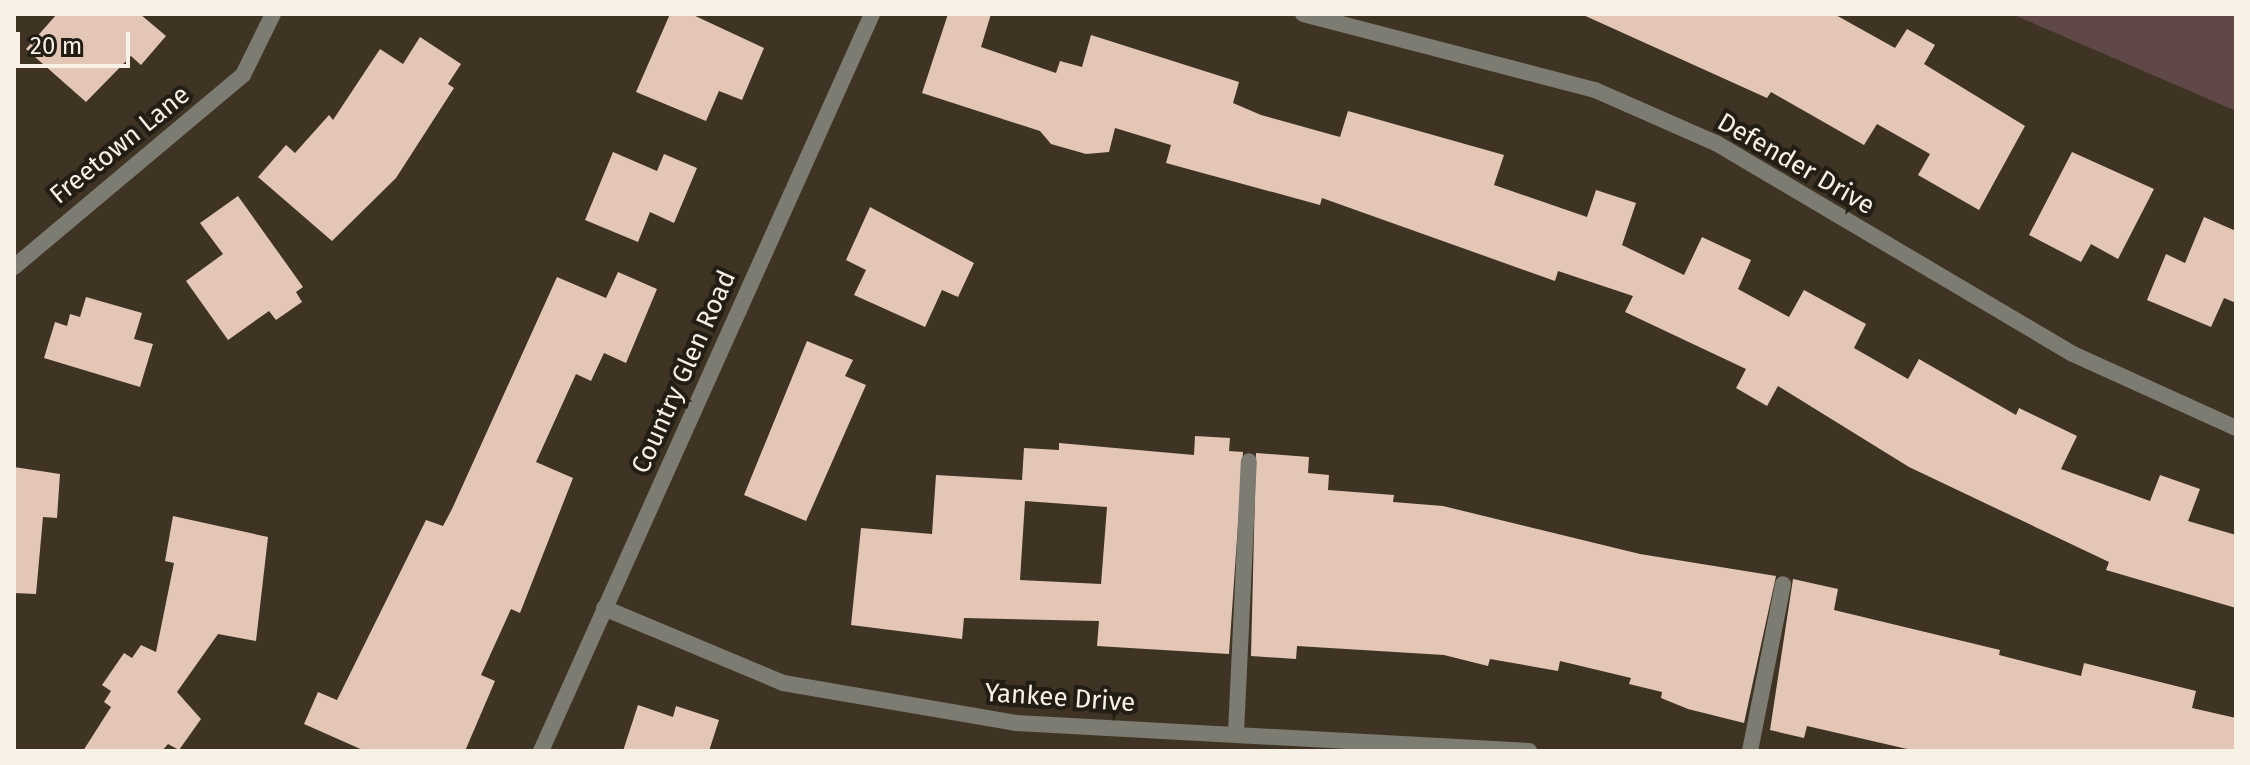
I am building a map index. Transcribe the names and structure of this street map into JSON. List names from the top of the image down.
{
  "streets": {
    "street": [
      "Freetown Lane",
      "Defender Drive",
      "Country Glen Road",
      "Yankee Drive"
    ]
  },
  "crossings": [
    ["Country Glen Road", "Yankee Drive"]
  ],
  "scale_bar": "20 m"
}
